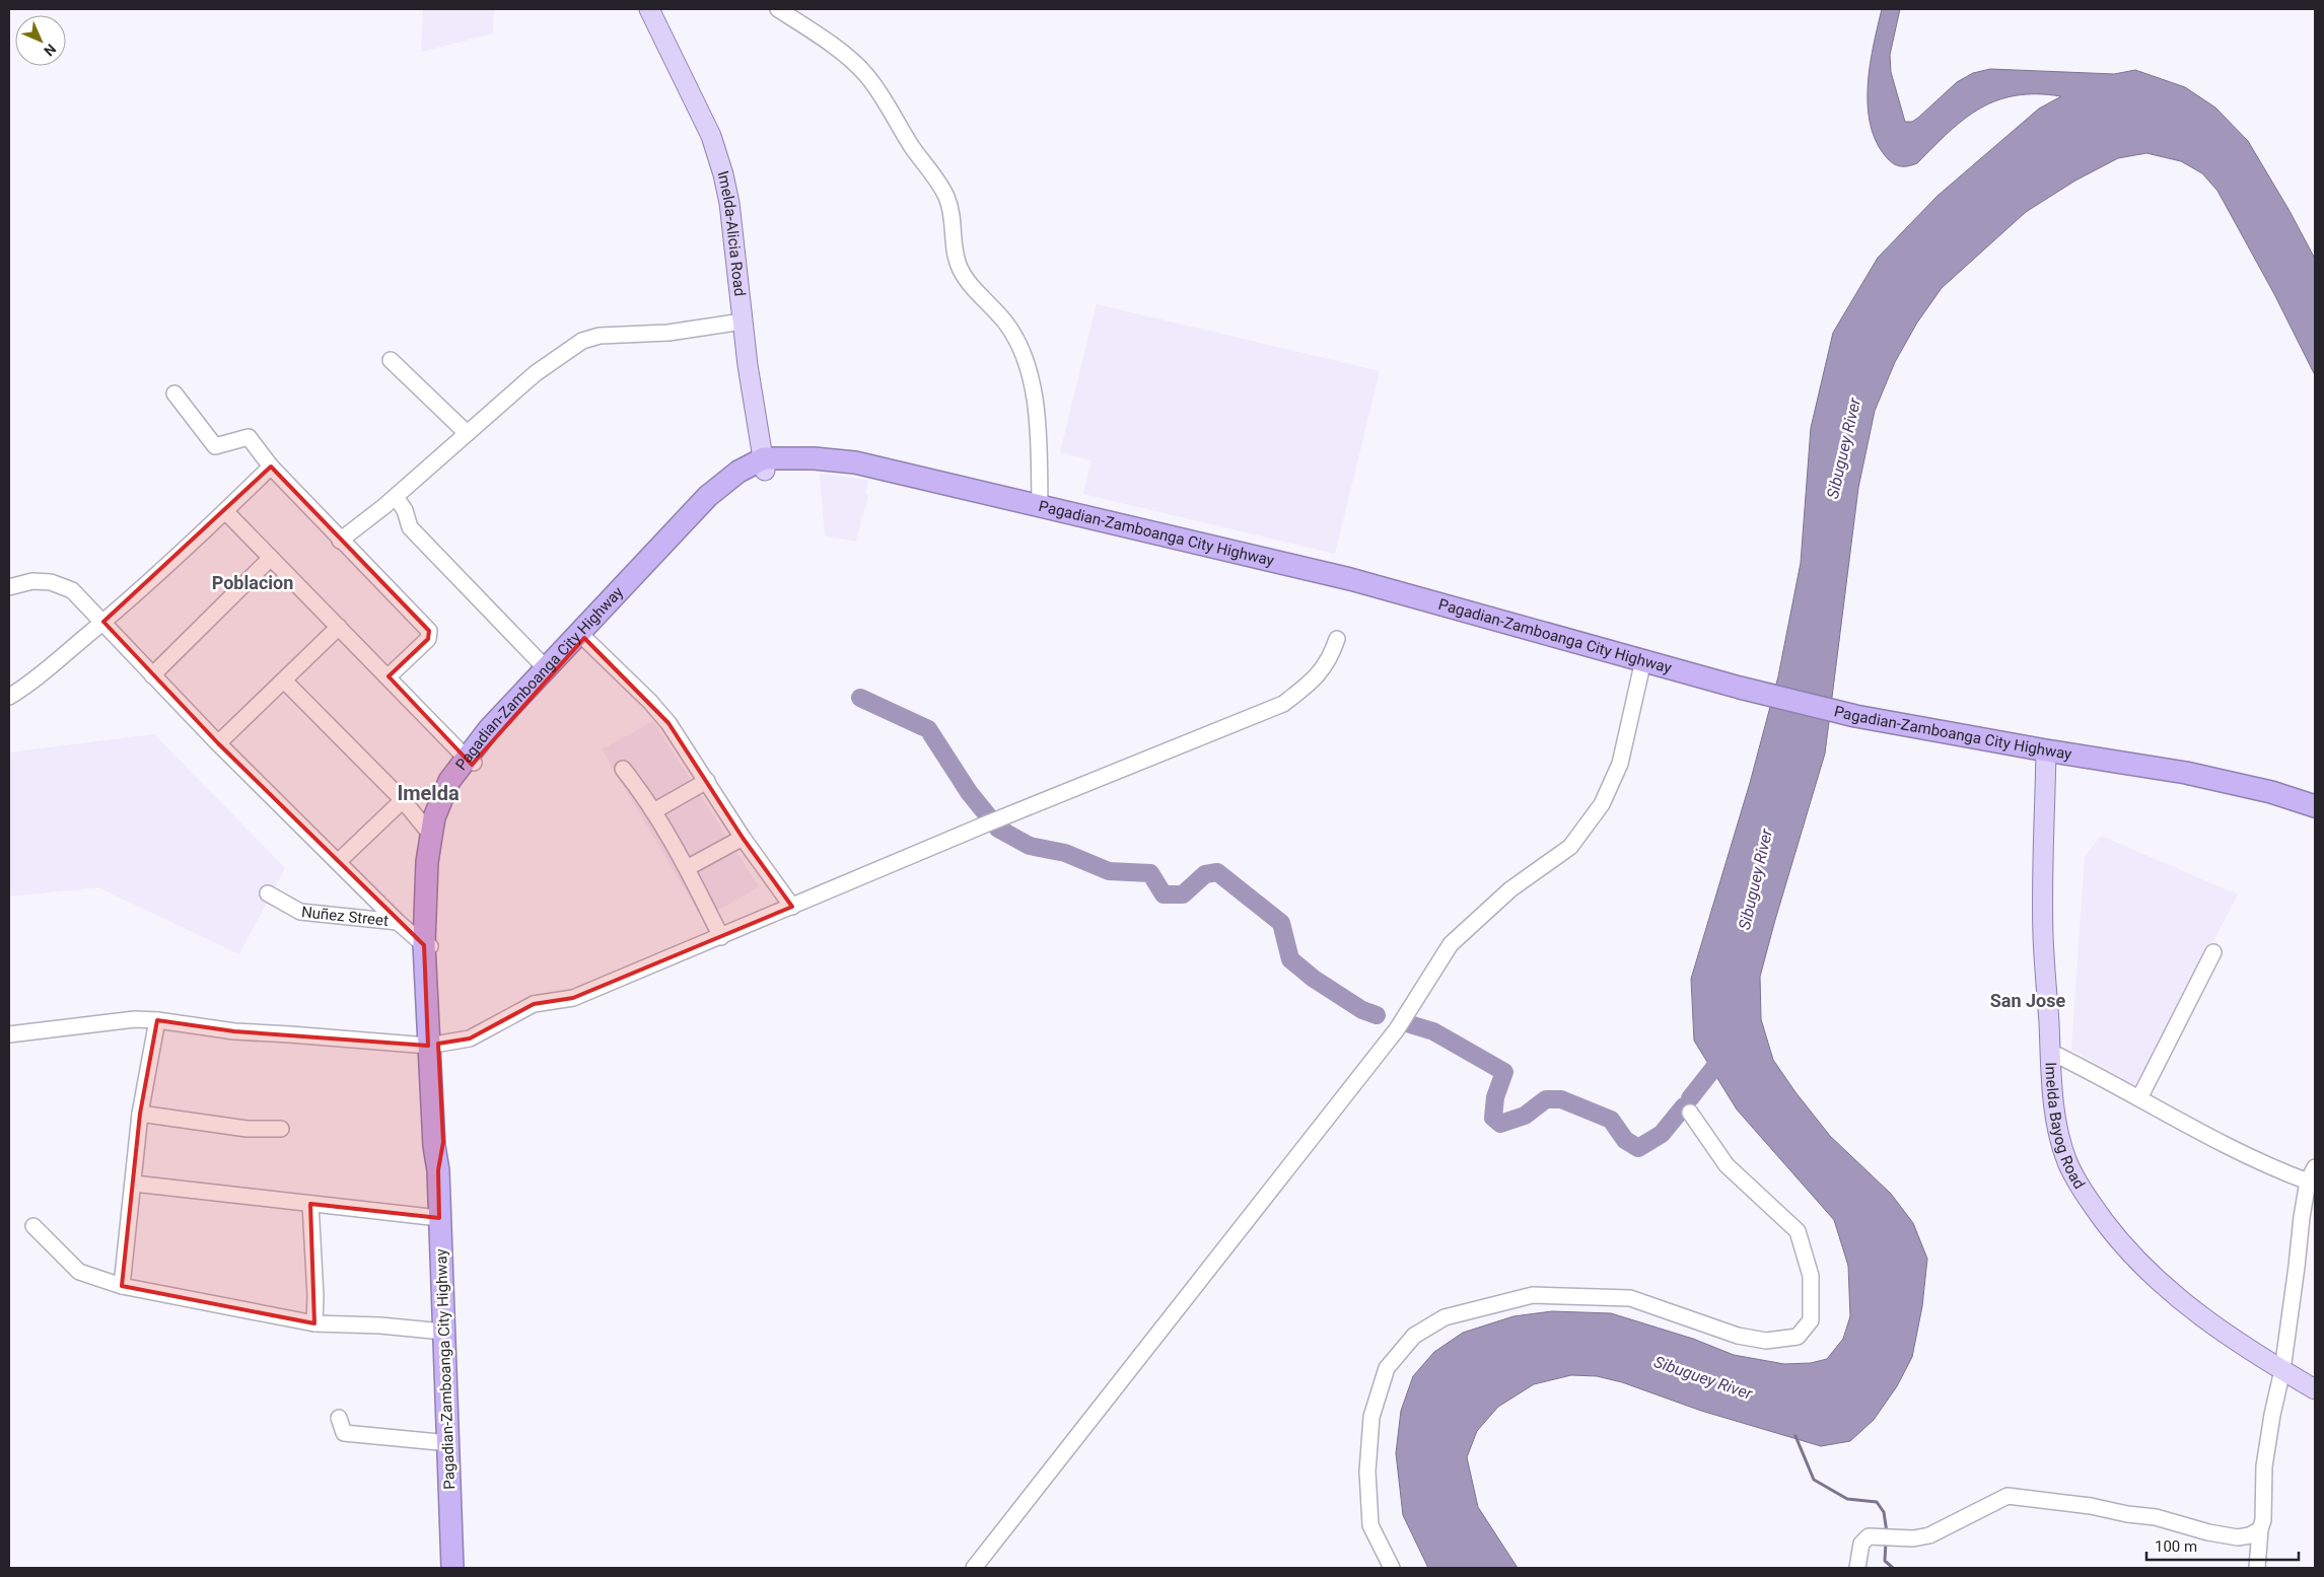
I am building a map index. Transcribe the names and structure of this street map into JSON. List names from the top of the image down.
{
  "streets": {
    "highway": ["Pagadian-Zamboanga City Highway"],
    "main road": ["Imelda-Alicia Road", "Imelda Bayog Road"],
    "street": ["Nuñez Street"]
  },
  "crossings": [
    ["Imelda-Alicia Road", "Pagadian-Zamboanga City Highway"],
    ["Pagadian-Zamboanga City Highway", "Imelda Bayog Road"]
  ],
  "districts": ["Poblacion", "Imelda", "San Jose"],
  "water": ["Sibuguey River"],
  "scale_bar": "100 m",
  "north": "bottom right"
}
